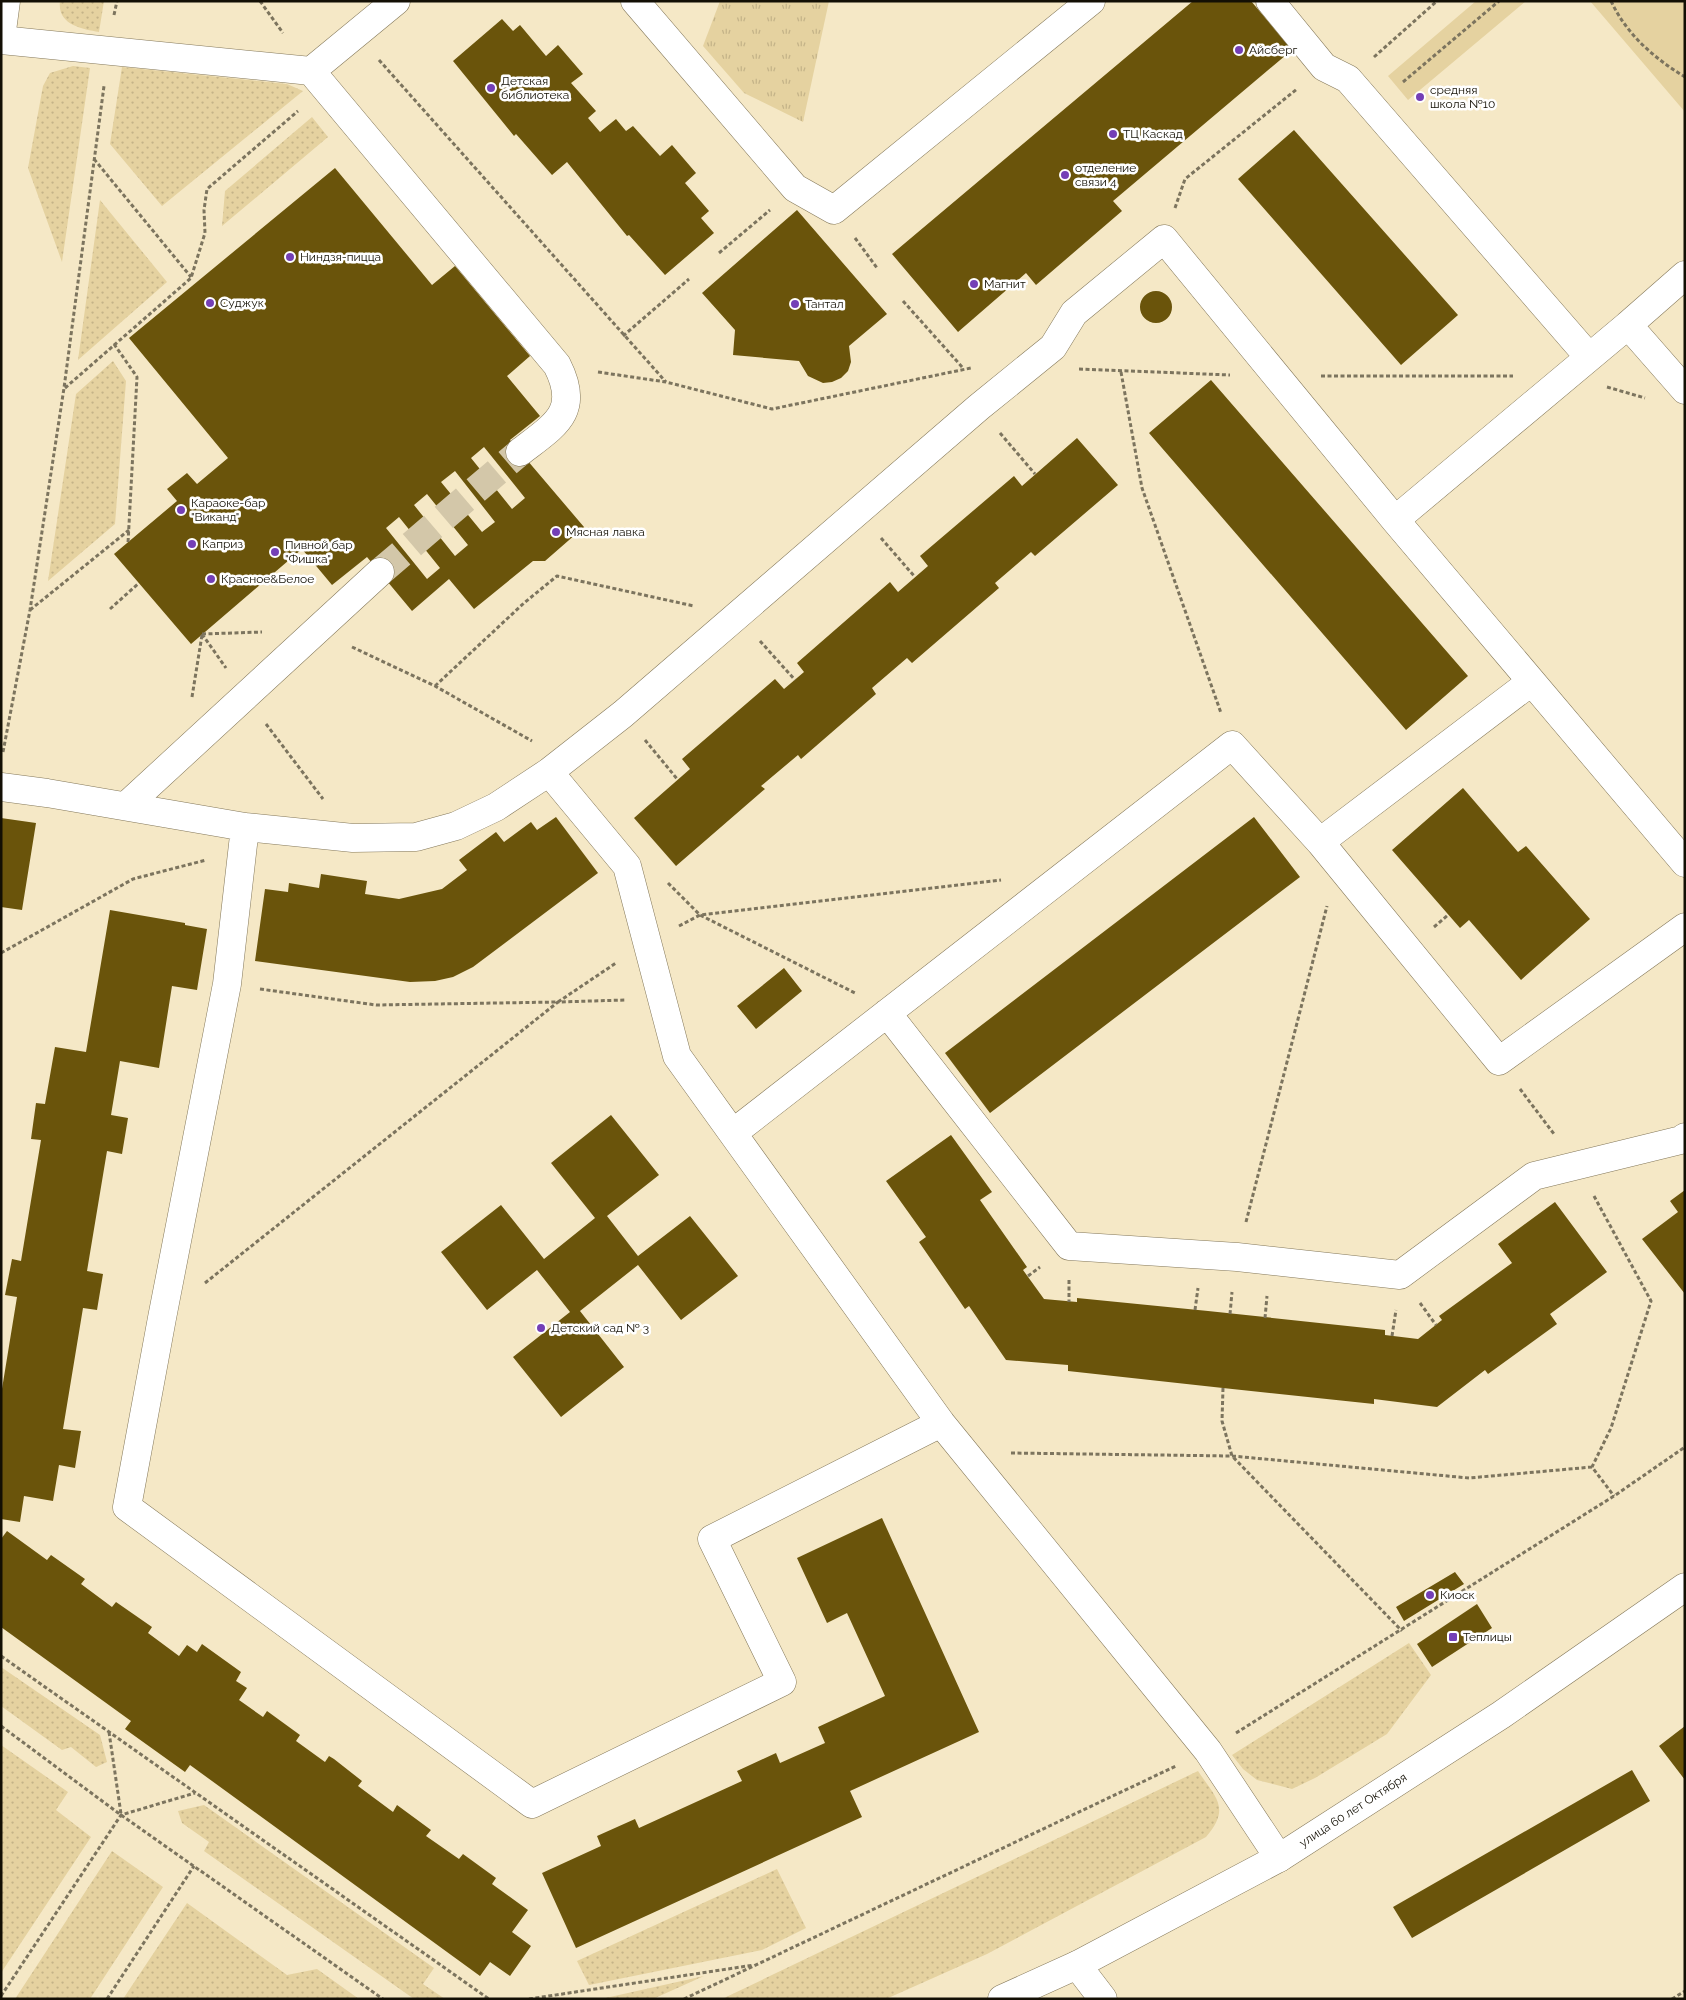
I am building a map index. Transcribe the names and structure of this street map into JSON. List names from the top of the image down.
{
  "streets": {
    "main road": ["улица 60 лет Октября"]
  },
  "places": {
    "other": [
      "Айсберг",
      "Детская библиотека",
      "средняя школа №10",
      "ТЦ Каскад",
      "отделение связи 4",
      "Ниндзя-пицца",
      "Магнит",
      "Суджук",
      "Тантал",
      "Караоке-бар \"Виканд\"",
      "Мясная лавка",
      "Каприз",
      "Пивной бар \"Фишка\"",
      "Красное&Белое",
      "Детский сад № 3",
      "Киоск"
    ],
    "transit": ["Теплицы"]
  }
}
